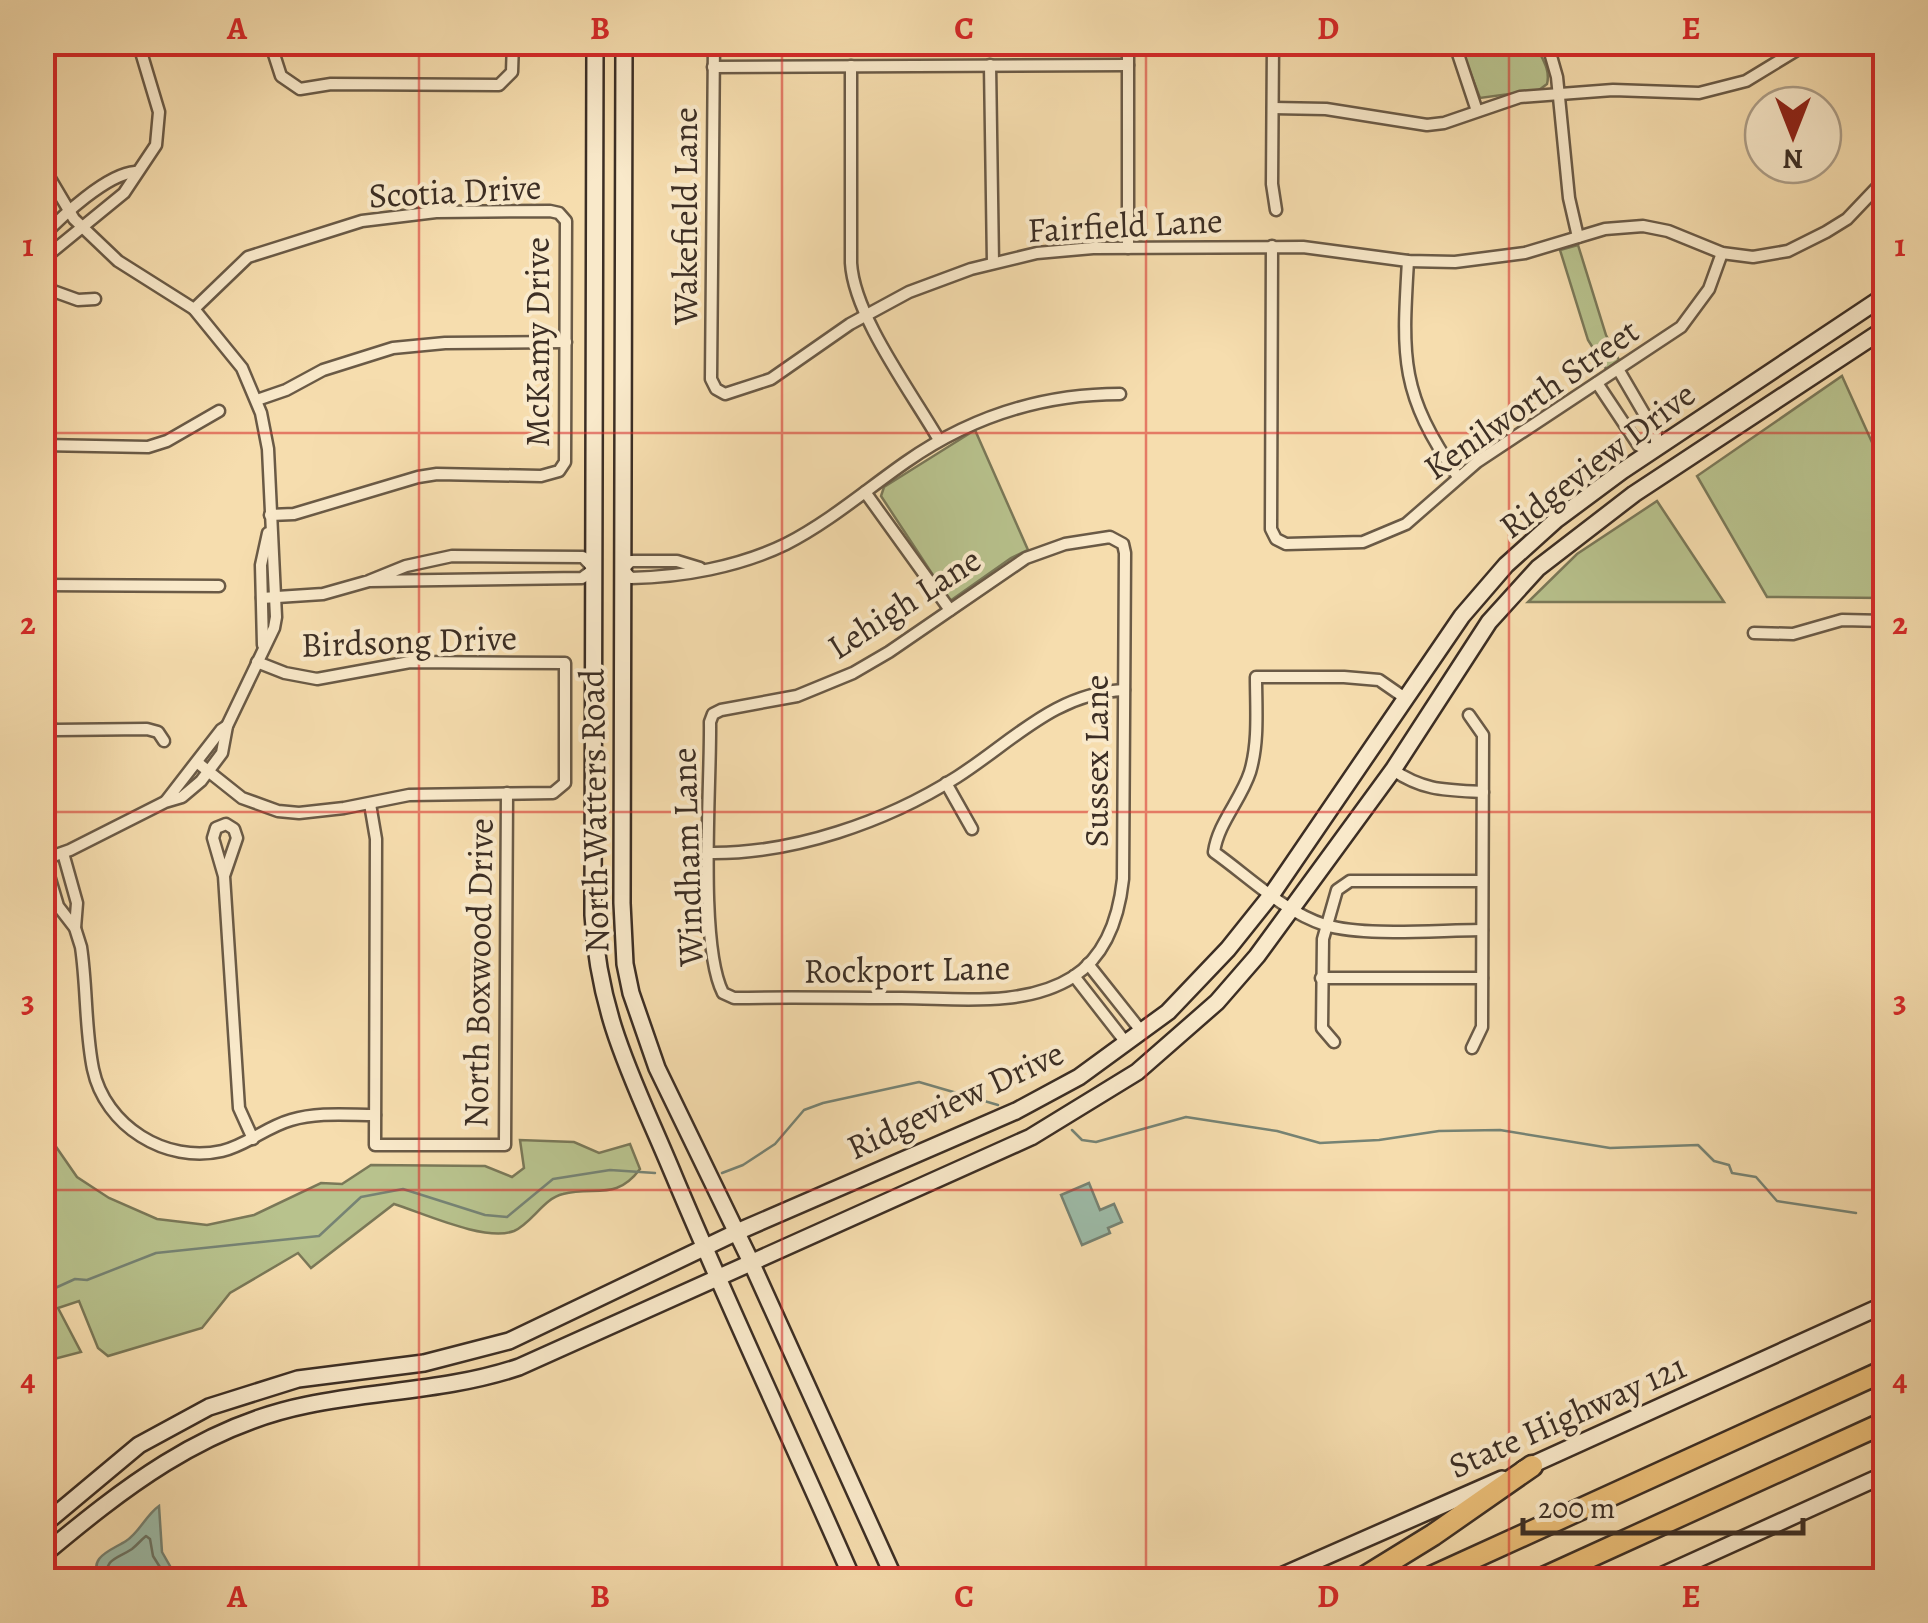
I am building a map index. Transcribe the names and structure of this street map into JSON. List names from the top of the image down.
{
  "streets": {
    "main road": ["Ridgeview Drive", "North Watters Road", "State Highway 121"],
    "street": [
      "Scotia Drive",
      "Wakefield Lane",
      "Fairfield Lane",
      "McKamy Drive",
      "Kenilworth Street",
      "Lehigh Lane",
      "Birdsong Drive",
      "Sussex Lane",
      "Windham Lane",
      "Rockport Lane",
      "North Boxwood Drive"
    ]
  },
  "crossings": [
    ["Scotia Drive", "McKamy Drive"],
    ["Wakefield Lane", "Fairfield Lane"],
    ["Fairfield Lane", "Kenilworth Street"],
    ["Ridgeview Drive", "North Watters Road"],
    ["Lehigh Lane", "Sussex Lane"],
    ["Lehigh Lane", "Windham Lane"],
    ["Birdsong Drive", "North Boxwood Drive"],
    ["Sussex Lane", "Rockport Lane"],
    ["Windham Lane", "Rockport Lane"]
  ],
  "scale_bar": "200 m",
  "north": "bottom",
  "grid": {
    "columns": [
      "A",
      "B",
      "C",
      "D",
      "E"
    ],
    "rows": [
      "1",
      "2",
      "3",
      "4"
    ]
  }
}
